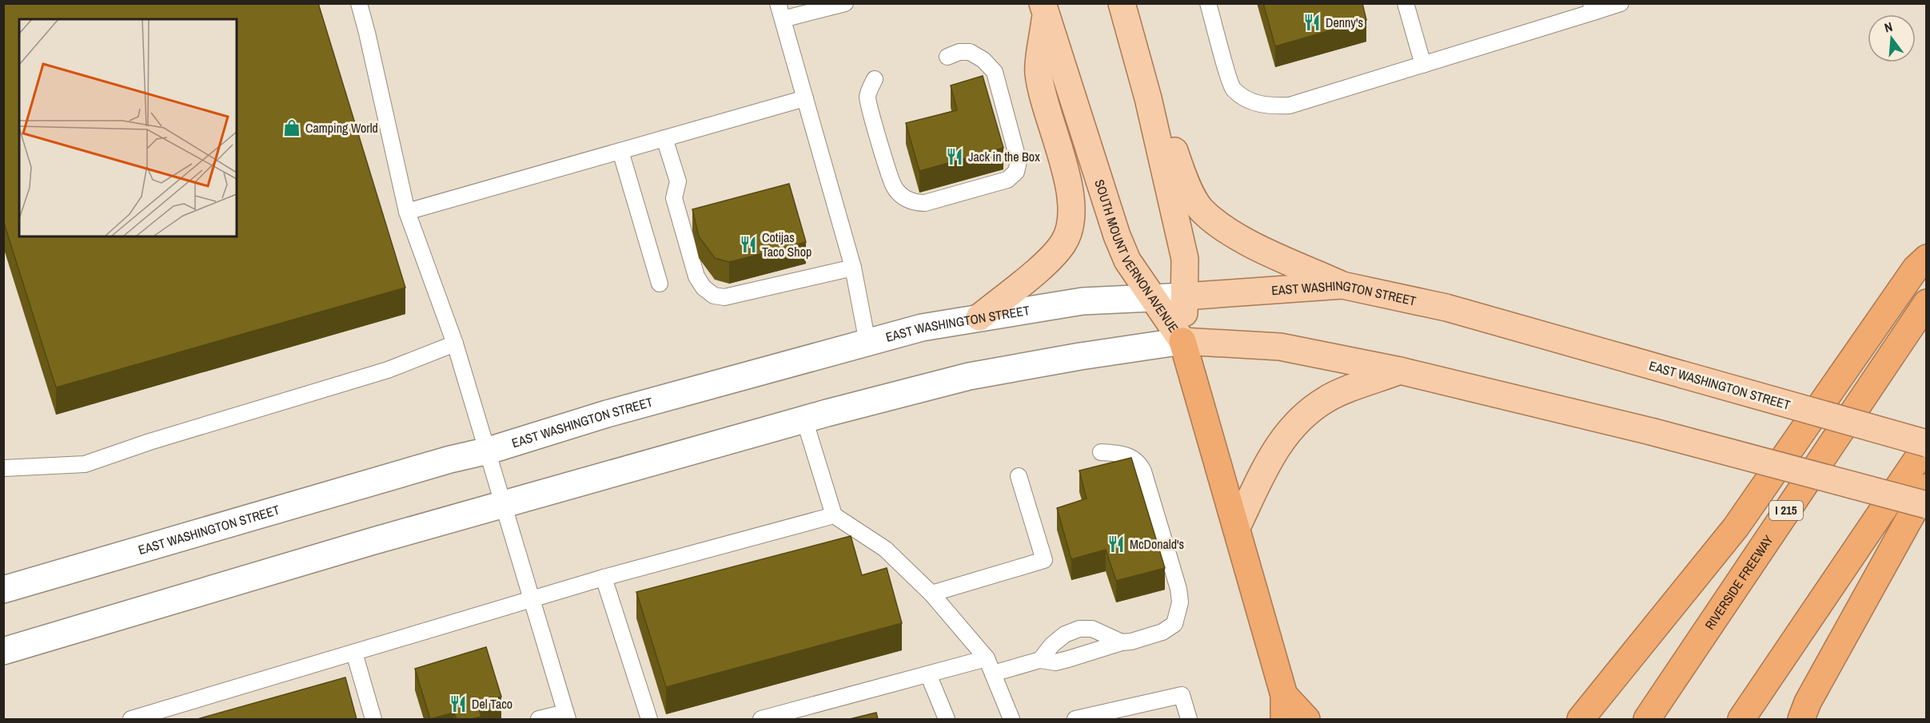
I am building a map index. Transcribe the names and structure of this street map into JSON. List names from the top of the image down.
{
  "streets": {
    "highway": ["I 215", "RIVERSIDE FREEWAY"],
    "main road": ["SOUTH MOUNT VERNON AVENUE", "EAST WASHINGTON STREET"]
  },
  "crossings": [
    ["SOUTH MOUNT VERNON AVENUE", "EAST WASHINGTON STREET"]
  ],
  "places": {
    "restaurant": [
      "Denny's",
      "Jack in the Box",
      "Cotijas Taco Shop",
      "McDonald's",
      "Del Taco"
    ],
    "shop": ["Camping World"]
  },
  "north": "top"
}
